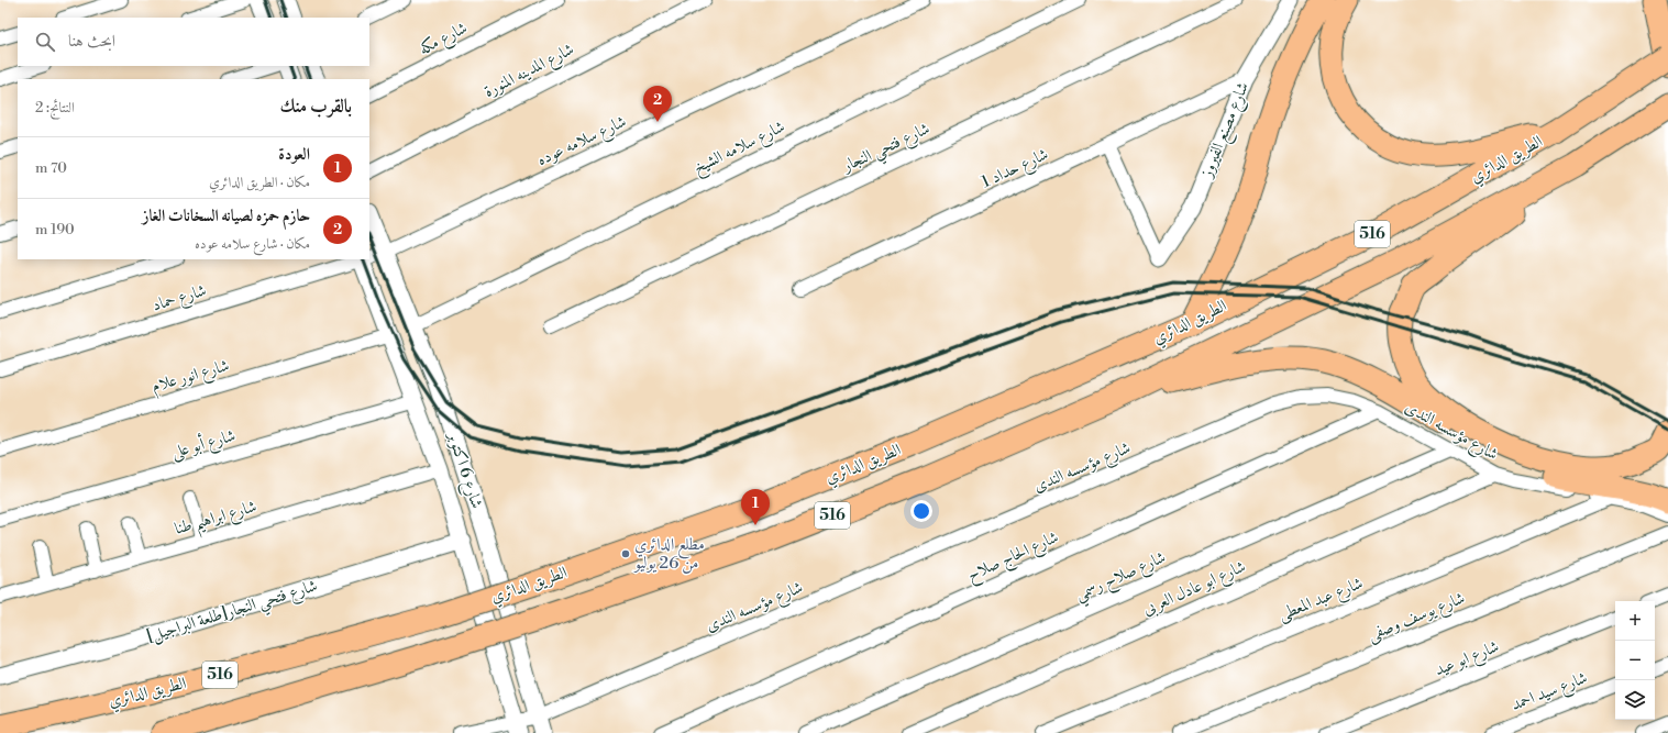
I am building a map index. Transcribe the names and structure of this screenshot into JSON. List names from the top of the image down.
{
  "streets": {
    "highway": ["الطريق الدائري", "516"],
    "street": [
      "شارع مكه",
      "شارع المدينه المنورة",
      "شارع مصنع الفيروز",
      "شارع سلامه عوده",
      "شارع سلامه الشيخ",
      "شارع فتحي النجار",
      "شارع حداد 1",
      "شارع حماد",
      "شارع انور علام",
      "شارع مؤسسه الندى",
      "شارع أبو على",
      "شارع 6 اكتوبر",
      "شارع ابراهيم طنا",
      "شارع الحاج صلاح",
      "شارع صلاح رسمي",
      "شارع ابو عادل العربى",
      "شارع عبد المعطى",
      "شارع فتحي النجار[طلعة البراجيل]",
      "شارع يوسف وصفى",
      "شارع ابو عيد",
      "شارع سيد احمد"
    ]
  },
  "crossings": [
    ["شارع مصنع الفيروز", "شارع حداد 1"],
    ["شارع سلامه عوده", "شارع 6 اكتوبر"],
    ["شارع سلامه الشيخ", "شارع 6 اكتوبر"],
    ["شارع انور علام", "شارع 6 اكتوبر"],
    ["شارع مؤسسه الندى", "شارع 6 اكتوبر"],
    ["شارع مؤسسه الندى", "شارع الحاج صلاح"],
    ["شارع مؤسسه الندى", "شارع صلاح رسمي"],
    ["شارع مؤسسه الندى", "شارع ابو عادل العربى"],
    ["شارع مؤسسه الندى", "شارع عبد المعطى"],
    ["شارع أبو على", "شارع 6 اكتوبر"],
    ["شارع 6 اكتوبر", "شارع ابراهيم طنا"],
    ["شارع 6 اكتوبر", "شارع فتحي النجار[طلعة البراجيل]"]
  ],
  "places": ["مطلع الدائري من 26 يوليو"],
  "page": {
    "search": "ابحث هنا",
    "heading": ["بالقرب منك", "النتائج: 2"],
    "pins": ["2", "1"],
    "list": [
      {
        "mark": "1",
        "name": "العودة",
        "note": "مكان · الطريق الدائري",
        "value": "70 m"
      },
      {
        "mark": "2",
        "name": "حازم حمزه لصيانه السخانات الغاز",
        "note": "مكان · شارع سلامه عوده",
        "value": "190 m"
      }
    ],
    "map_buttons": ["+", "−"]
  }
}
